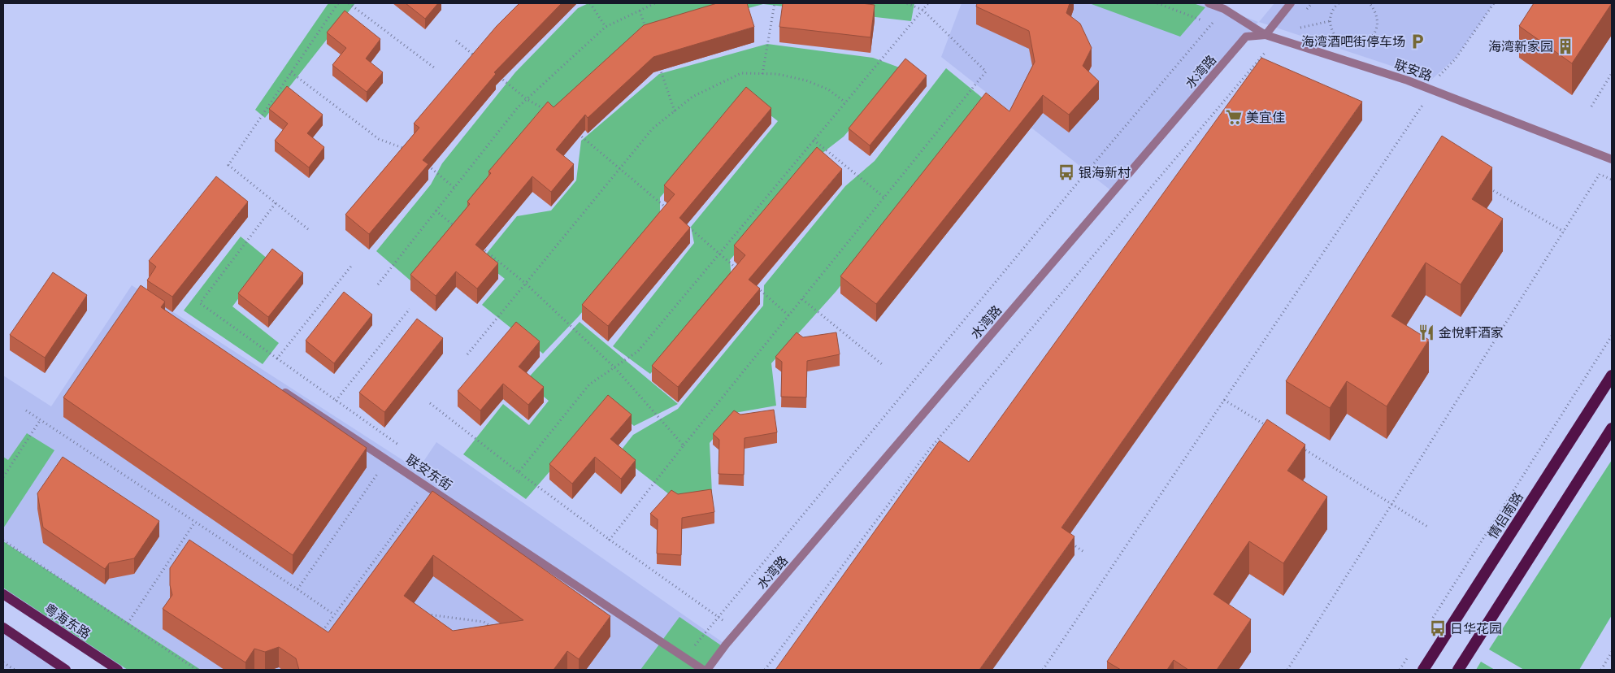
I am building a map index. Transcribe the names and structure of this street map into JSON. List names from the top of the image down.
{
  "streets": {
    "highway": ["情侣南路"],
    "main road": ["粤海东路"],
    "street": ["联安路", "水湾路", "联安东街"]
  },
  "crossings": [
    ["联安路", "水湾路"]
  ],
  "places": {
    "parking": ["海湾酒吧街停车场"],
    "building": ["海湾新家园"],
    "supermarket": ["美宜佳"],
    "bus stop": ["银海新村", "日华花园"],
    "restaurant": ["金悅軒酒家"]
  }
}
